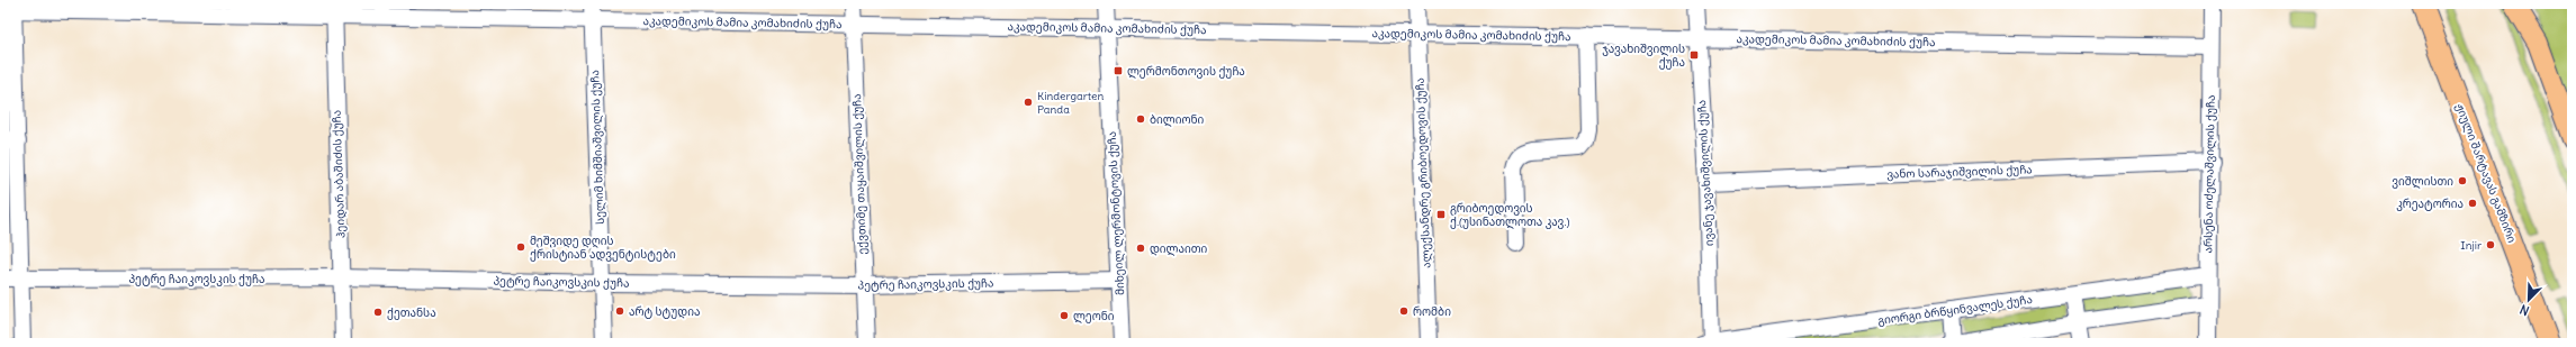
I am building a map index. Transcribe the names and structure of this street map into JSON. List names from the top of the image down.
{
  "streets": {
    "main road": ["ჟიული შარტავას გამზირი"],
    "street": [
      "აკადემიკოს მამია კომახიძის ქუჩა",
      "სელიმ ხიმშიაშვილის ქუჩა",
      "ვანო სარაჯიშვილის ქუჩა",
      "ალექსანდრე გრიბოედოვის ქუჩა",
      "ივანე ჯავახიშვილის ქუჩა",
      "ჰეიდარ აბაშიძის ქუჩა",
      "ექვთიმე თაყაიშვილის ქუჩა",
      "არსენა ოძელაშვილის ქუჩა",
      "მიხეილ ლერმონტოვის ქუჩა",
      "პეტრე ჩაიკოვსკის ქუჩა",
      "გიორგი ბრწყინვალეს ქუჩა"
    ]
  },
  "crossings": [
    ["აკადემიკოს მამია კომახიძის ქუჩა", "სელიმ ხიმშიაშვილის ქუჩა"],
    ["აკადემიკოს მამია კომახიძის ქუჩა", "ალექსანდრე გრიბოედოვის ქუჩა"],
    ["აკადემიკოს მამია კომახიძის ქუჩა", "ივანე ჯავახიშვილის ქუჩა"],
    ["აკადემიკოს მამია კომახიძის ქუჩა", "ჰეიდარ აბაშიძის ქუჩა"],
    ["აკადემიკოს მამია კომახიძის ქუჩა", "ექვთიმე თაყაიშვილის ქუჩა"],
    ["აკადემიკოს მამია კომახიძის ქუჩა", "არსენა ოძელაშვილის ქუჩა"],
    ["აკადემიკოს მამია კომახიძის ქუჩა", "მიხეილ ლერმონტოვის ქუჩა"],
    ["სელიმ ხიმშიაშვილის ქუჩა", "პეტრე ჩაიკოვსკის ქუჩა"],
    ["ვანო სარაჯიშვილის ქუჩა", "ივანე ჯავახიშვილის ქუჩა"],
    ["ვანო სარაჯიშვილის ქუჩა", "არსენა ოძელაშვილის ქუჩა"],
    ["ივანე ჯავახიშვილის ქუჩა", "გიორგი ბრწყინვალეს ქუჩა"],
    ["ჰეიდარ აბაშიძის ქუჩა", "პეტრე ჩაიკოვსკის ქუჩა"],
    ["ექვთიმე თაყაიშვილის ქუჩა", "პეტრე ჩაიკოვსკის ქუჩა"],
    ["არსენა ოძელაშვილის ქუჩა", "გიორგი ბრწყინვალეს ქუჩა"],
    ["მიხეილ ლერმონტოვის ქუჩა", "პეტრე ჩაიკოვსკის ქუჩა"]
  ],
  "places": {
    "transit": ["ჯავახიშვილის ქუჩა", "ლერმონთოვის ქუჩა", "გრიბოედოვის ქ.(უსინათლოთა კავ.)"],
    "other": [
      "Kindergarten Panda",
      "ბილიონი",
      "ვიშლისთი",
      "კრეატორია",
      "Injir",
      "მეშვიდე დღის ქრისტიან ადვენტისტები",
      "დილაითი",
      "არტ სტუდია",
      "რომბი",
      "ქეთანსა",
      "ლეონი"
    ]
  },
  "north": "bottom left"
}
